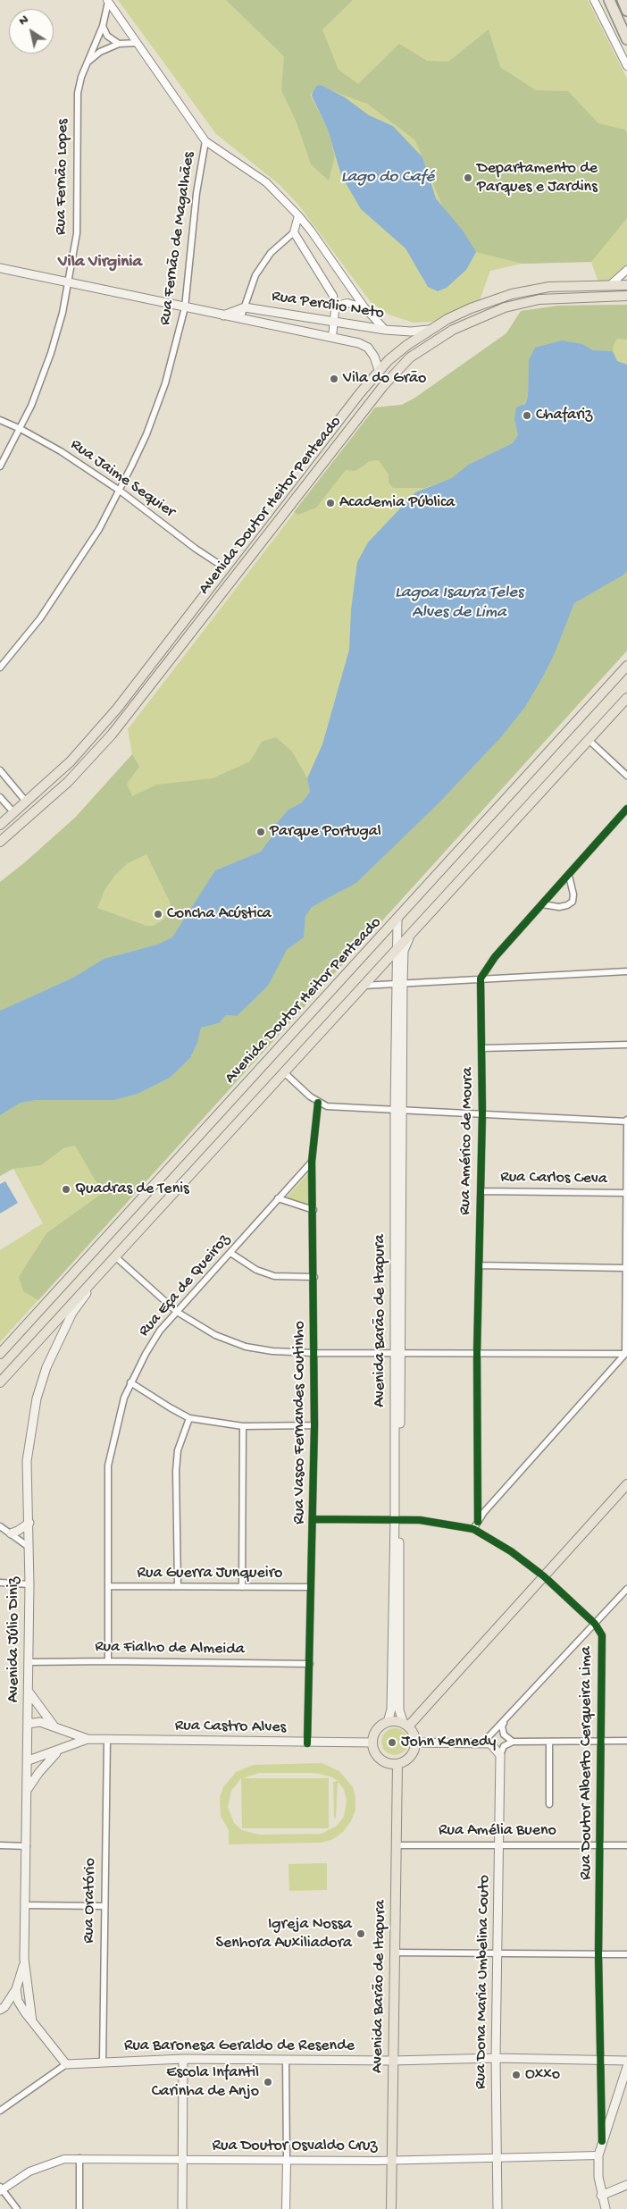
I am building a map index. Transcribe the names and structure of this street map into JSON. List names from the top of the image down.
{
  "streets": {
    "main road": [
      "Rua Percílio Neto",
      "Avenida Doutor Heitor Penteado",
      "Avenida Barão de Itapura",
      "Avenida Júlio Diniz",
      "Rua Castro Alves",
      "Rua Dona Maria Umbelina Couto",
      "Rua Baronesa Geraldo de Resende"
    ],
    "street": [
      "Rua Fernão Lopes",
      "Rua Fernão de Magalhães",
      "Rua Jaime Sequier",
      "Rua Américo de Moura",
      "Rua Carlos Ceva",
      "Rua Eça de Queiroz",
      "Rua Vasco Fernandes Coutinho",
      "Rua Guerra Junqueiro",
      "Rua Fialho de Almeida",
      "Rua Doutor Alberto Cerqueira Lima",
      "Rua Amélia Bueno",
      "Rua Oratório",
      "Rua Doutor Osvaldo Cruz"
    ]
  },
  "crossings": [
    ["Rua Fernão Lopes", "Rua Percílio Neto"],
    ["Rua Fernão Lopes", "Rua Jaime Sequier"],
    ["Rua Fernão de Magalhães", "Rua Percílio Neto"],
    ["Rua Fernão de Magalhães", "Rua Jaime Sequier"],
    ["Rua Percílio Neto", "Avenida Doutor Heitor Penteado"],
    ["Rua Jaime Sequier", "Avenida Doutor Heitor Penteado"],
    ["Avenida Doutor Heitor Penteado", "Avenida Barão de Itapura"],
    ["Avenida Doutor Heitor Penteado", "Avenida Júlio Diniz"],
    ["Rua Américo de Moura", "Rua Carlos Ceva"],
    ["Rua Eça de Queiroz", "Rua Vasco Fernandes Coutinho"],
    ["Rua Eça de Queiroz", "Rua Guerra Junqueiro"],
    ["Rua Eça de Queiroz", "Rua Fialho de Almeida"],
    ["Avenida Barão de Itapura", "Rua Castro Alves"],
    ["Avenida Barão de Itapura", "Rua Doutor Alberto Cerqueira Lima"],
    ["Avenida Barão de Itapura", "Rua Amélia Bueno"],
    ["Avenida Barão de Itapura", "Rua Baronesa Geraldo de Resende"],
    ["Avenida Barão de Itapura", "Rua Doutor Osvaldo Cruz"],
    ["Rua Vasco Fernandes Coutinho", "Rua Guerra Junqueiro"],
    ["Rua Vasco Fernandes Coutinho", "Rua Fialho de Almeida"],
    ["Rua Vasco Fernandes Coutinho", "Rua Castro Alves"],
    ["Rua Vasco Fernandes Coutinho", "Rua Doutor Alberto Cerqueira Lima"],
    ["Avenida Júlio Diniz", "Rua Fialho de Almeida"],
    ["Avenida Júlio Diniz", "Rua Castro Alves"],
    ["Rua Castro Alves", "Rua Oratório"],
    ["Rua Doutor Alberto Cerqueira Lima", "Rua Amélia Bueno"],
    ["Rua Doutor Alberto Cerqueira Lima", "Rua Baronesa Geraldo de Resende"],
    ["Rua Amélia Bueno", "Rua Dona Maria Umbelina Couto"],
    ["Rua Oratório", "Rua Baronesa Geraldo de Resende"],
    ["Rua Dona Maria Umbelina Couto", "Rua Baronesa Geraldo de Resende"],
    ["Rua Dona Maria Umbelina Couto", "Rua Doutor Osvaldo Cruz"]
  ],
  "districts": ["Vila Virginia"],
  "water": ["Lago do Café", "Lagoa Isaura Teles Alves de Lima"],
  "places": [
    "Departamento de Parques e Jardins",
    "Vila do Grão",
    "Chafariz",
    "Academia Pública",
    "Parque Portugal",
    "Concha Acústica",
    "Quadras de Tenis",
    "John Kennedy",
    "Igreja Nossa Senhora Auxiliadora",
    "Oxxo",
    "Escola Infantil Carinha de Anjo"
  ],
  "north": "top left"
}
